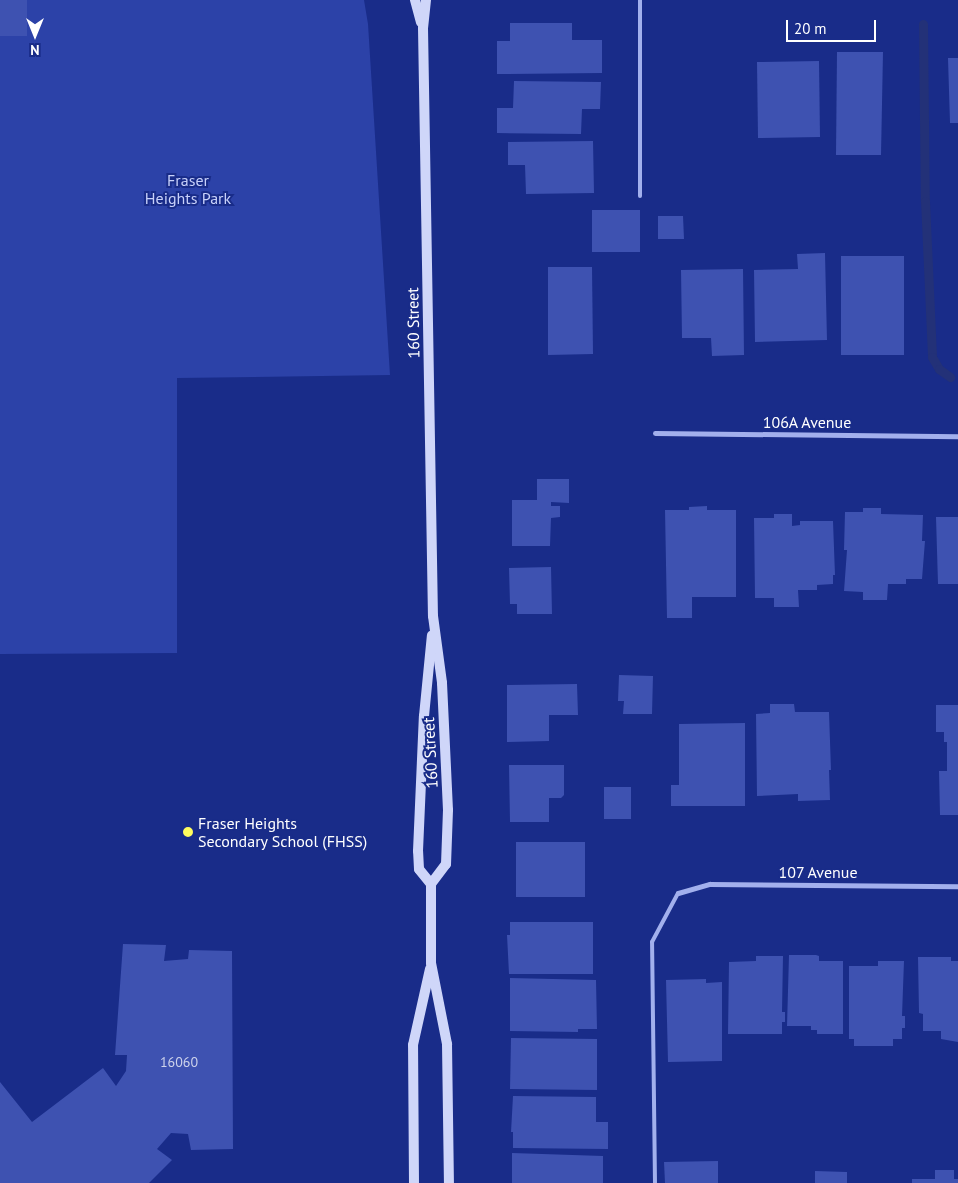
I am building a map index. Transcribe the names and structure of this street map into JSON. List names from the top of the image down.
{
  "streets": {
    "street": ["160 Street", "106A Avenue", "107 Avenue"]
  },
  "parks": ["Fraser Heights Park"],
  "places": ["Fraser Heights Secondary School (FHSS)"],
  "house_numbers": ["16060"],
  "scale_bar": "20 m",
  "north": "bottom"
}
